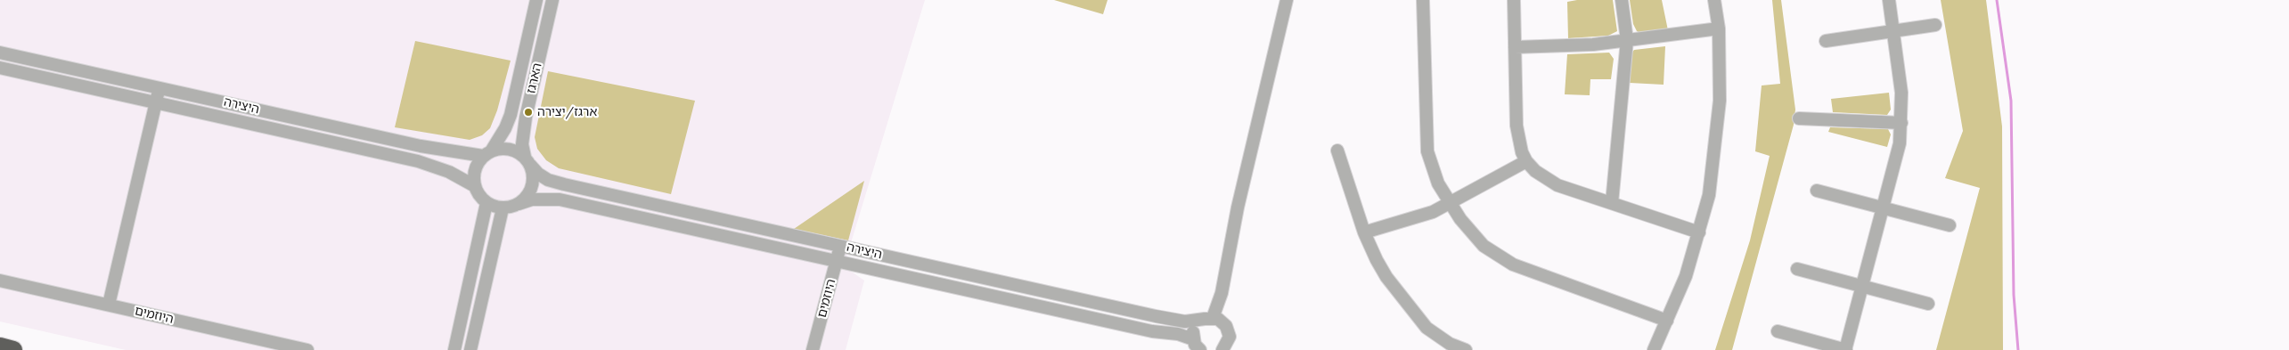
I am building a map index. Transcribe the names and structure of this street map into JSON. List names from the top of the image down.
{
  "streets": {
    "street": ["הארגז", "היצירה", "היוזמים"]
  },
  "crossings": [
    ["הארגז", "היצירה"],
    ["היצירה", "היוזמים"]
  ],
  "places": ["ארגז/יצירה"]
}
